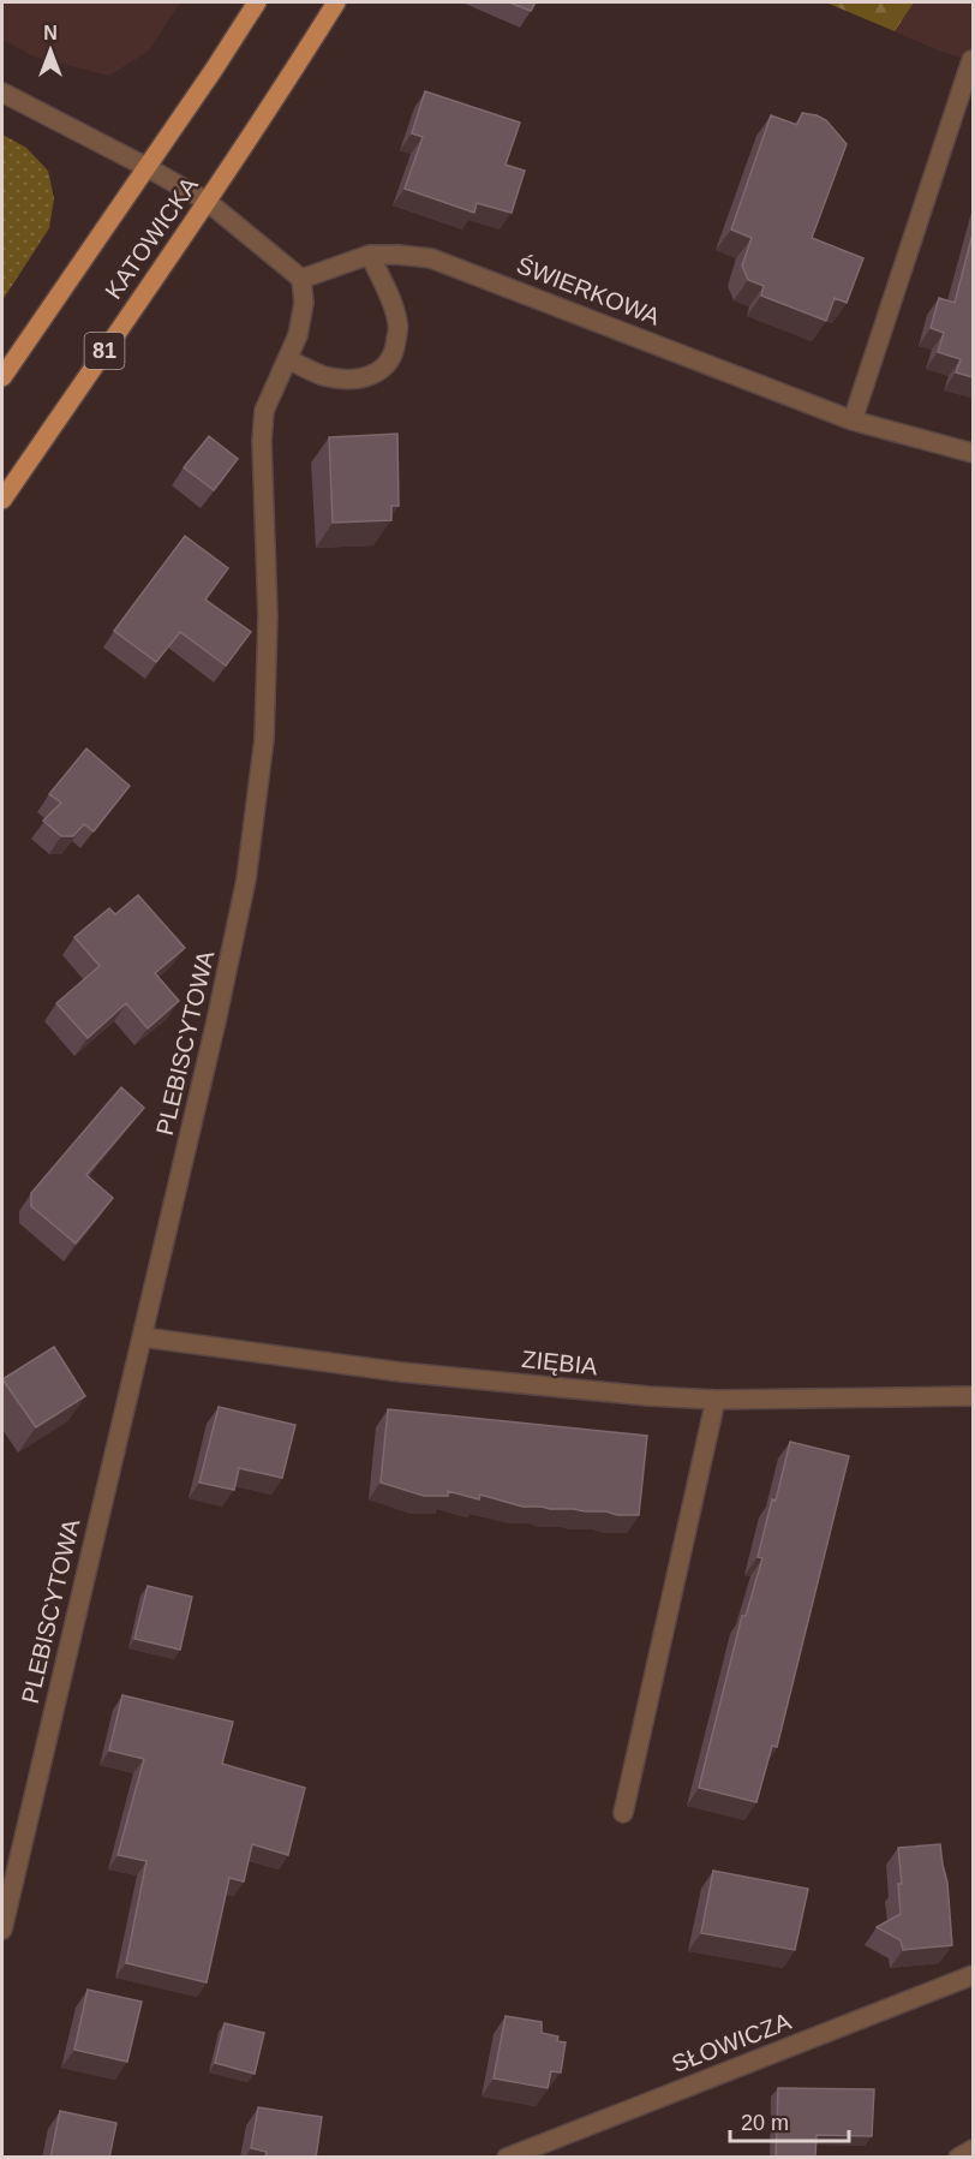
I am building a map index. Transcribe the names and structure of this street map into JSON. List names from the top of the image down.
{
  "streets": {
    "main road": ["KATOWICKA", "81"],
    "street": [
      "ŚWIERKOWA",
      "PLEBISCYTOWA",
      "ZIĘBIA",
      "SŁOWICZA"
    ]
  },
  "crossings": [
    ["ŚWIERKOWA", "PLEBISCYTOWA"],
    ["PLEBISCYTOWA", "ZIĘBIA"]
  ],
  "scale_bar": "20 m",
  "north": "top"
}
